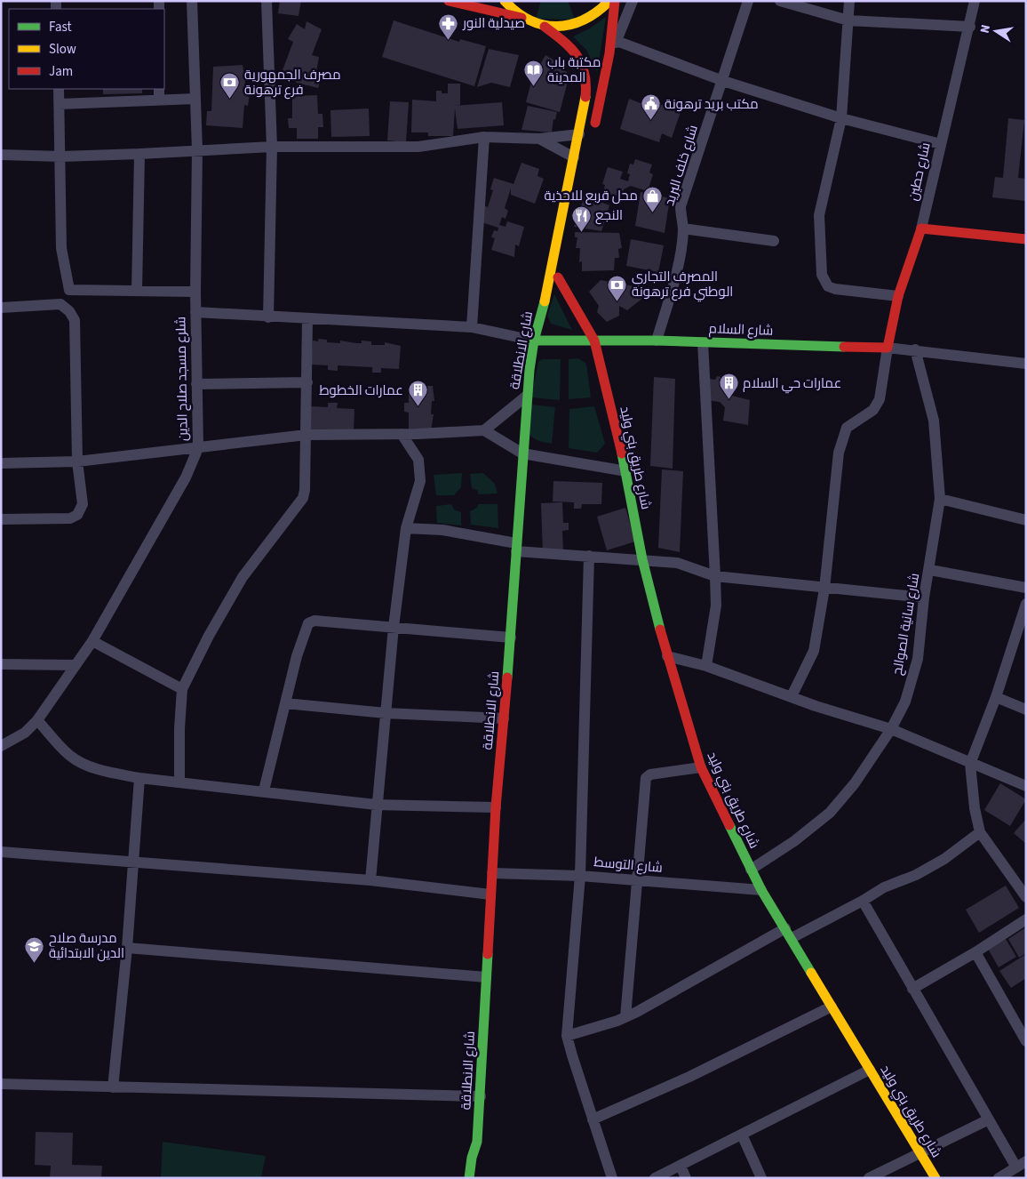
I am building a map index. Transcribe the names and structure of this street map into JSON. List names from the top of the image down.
{
  "streets": {
    "main road": [
      "شارع حطين",
      "شارع السلام",
      "شارع الانطلاقة",
      "شارع طريق بني وليد"
    ],
    "street": [
      "شارع خلف البريد",
      "شلرع مسجد صلاح الدين",
      "شارع سانية الصوالح",
      "شارع التوسط"
    ]
  },
  "crossings": [
    ["شارع خلف البريد", "شارع السلام"],
    ["شارع حطين", "شارع السلام"],
    ["شارع السلام", "شارع الانطلاقة"],
    ["شارع السلام", "شارع طريق بني وليد"],
    ["شارع الانطلاقة", "شارع طريق بني وليد"],
    ["شارع الانطلاقة", "شارع التوسط"],
    ["شارع طريق بني وليد", "شارع سانية الصوالح"],
    ["شارع طريق بني وليد", "شارع التوسط"]
  ],
  "places": {
    "pharmacy": ["صيدلية النور"],
    "library": ["مكتبة باب المدينة"],
    "bank": ["مصرف الجمهورية فرع ترهونة", "المصرف التجاري الوطني فرع ترهونة"],
    "public building": ["مكتب بريد ترهونة"],
    "shop": ["محل قربع للاحذية"],
    "restaurant": ["النجع"],
    "building": ["عمارات حي السلام", "عمارات الخطوط"],
    "school or university": ["مدرسة صلاح الدين الابتدائية"]
  },
  "legend": ["Fast", "Slow", "Jam"],
  "north": "left"
}
